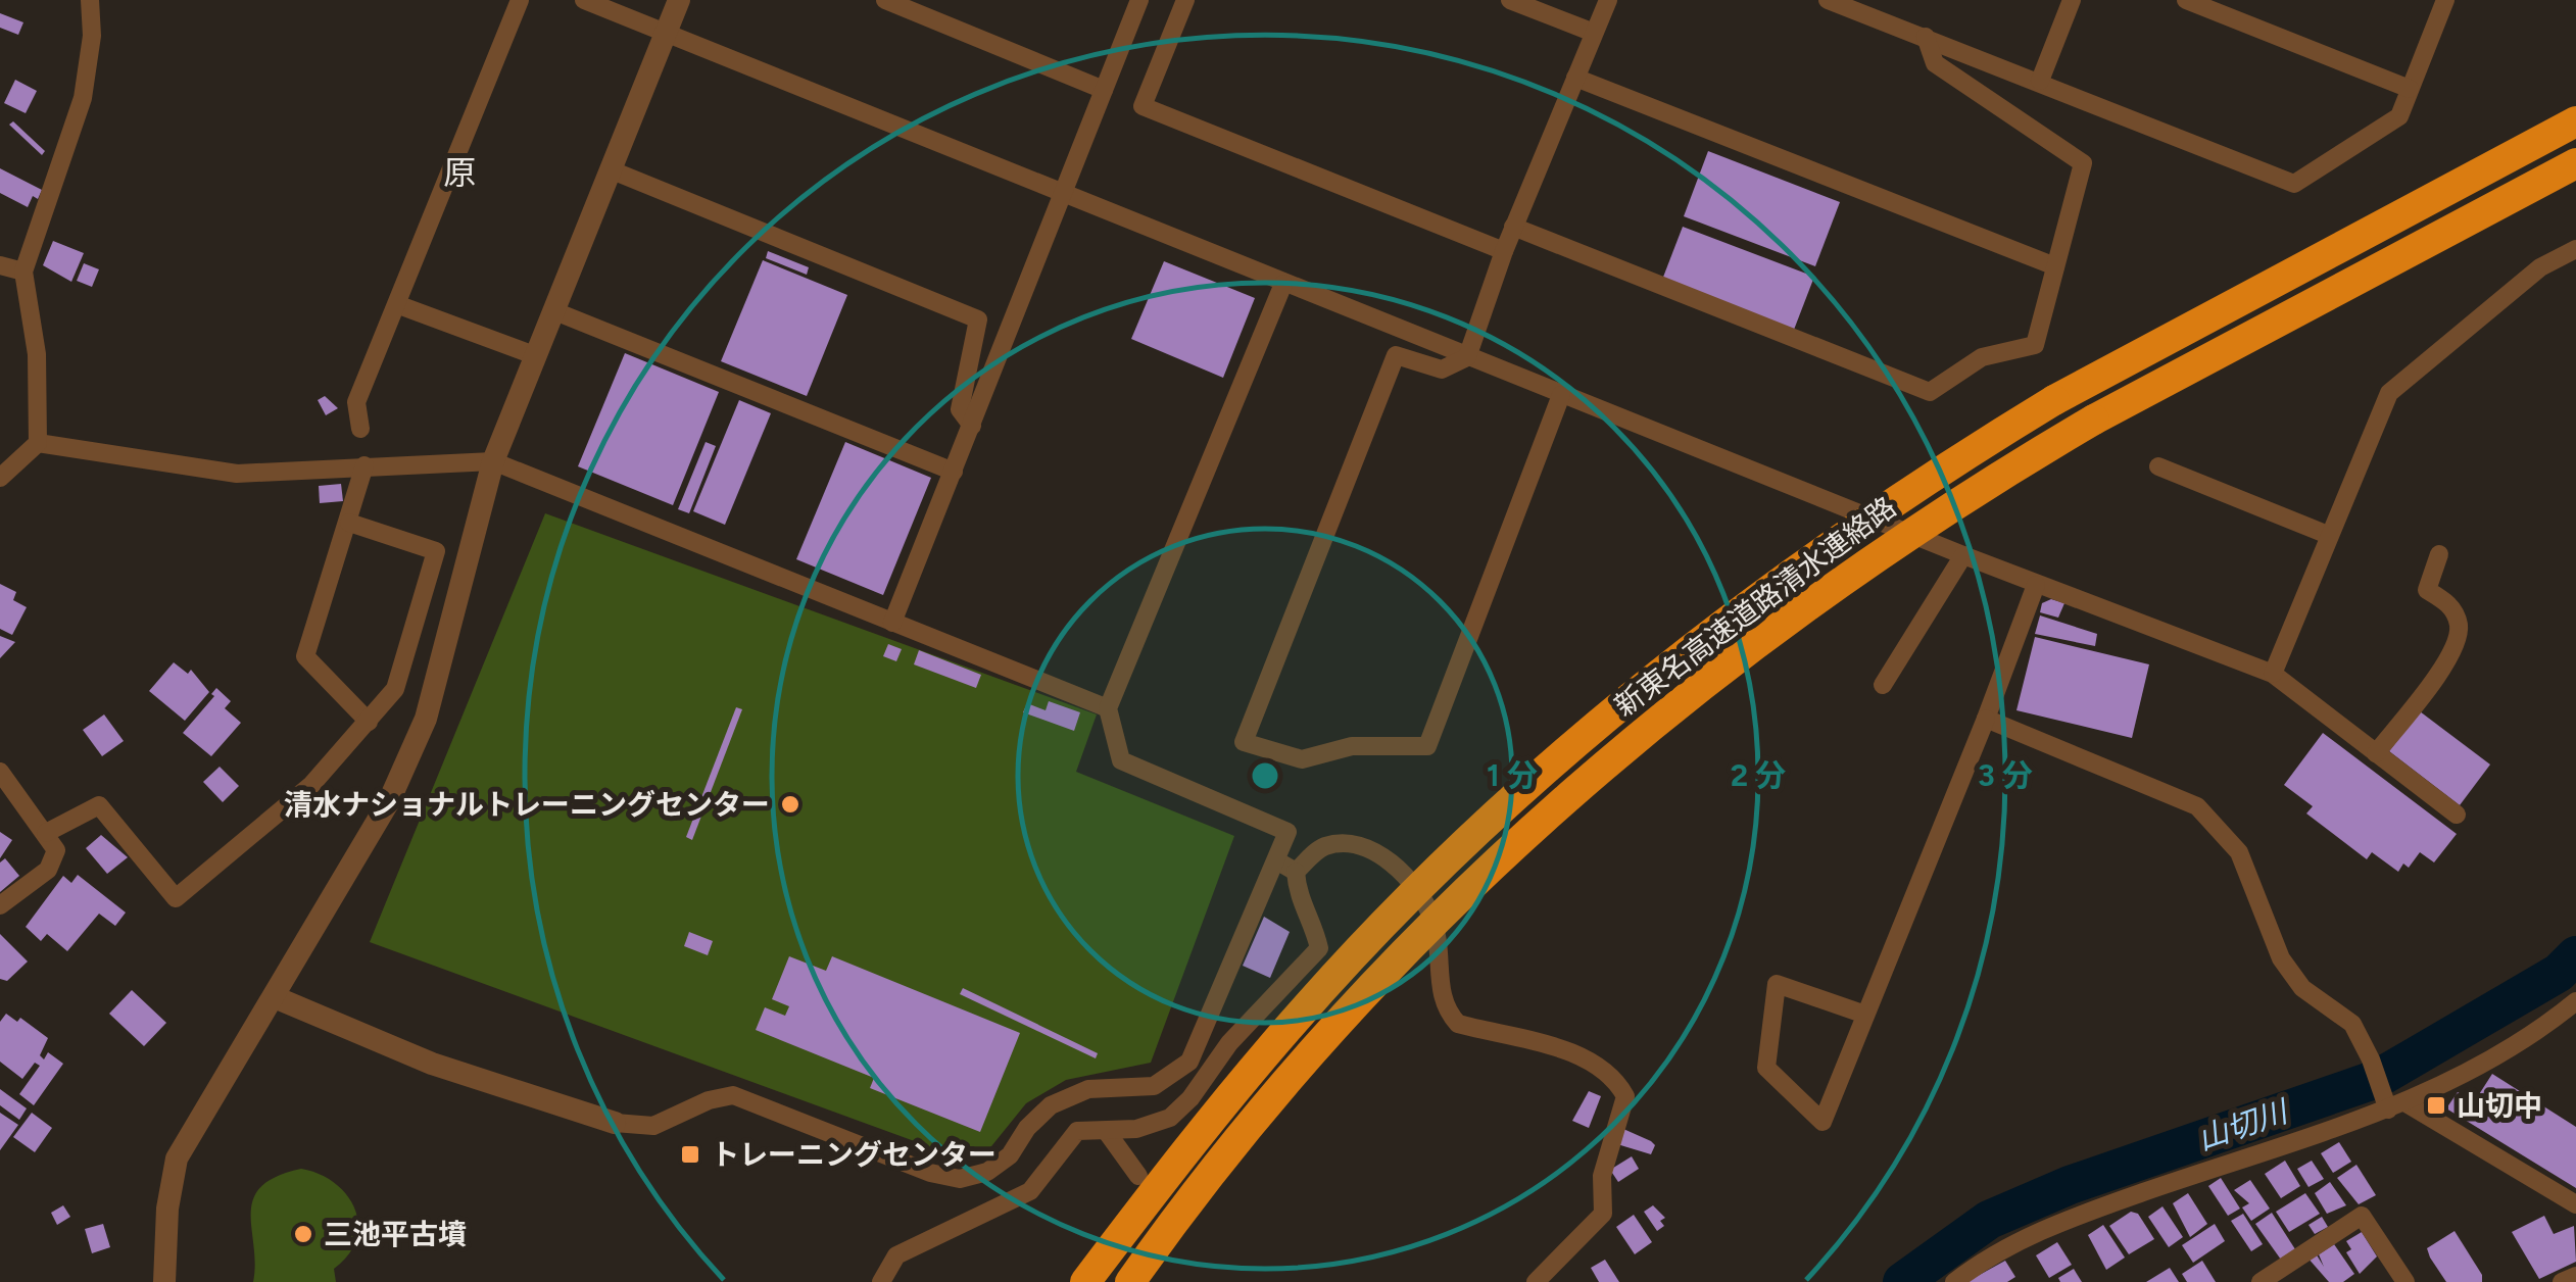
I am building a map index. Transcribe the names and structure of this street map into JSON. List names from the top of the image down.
{
  "streets": {
    "highway": ["新東名高速道路清水連絡路"]
  },
  "districts": ["原"],
  "water": ["山切川"],
  "places": {
    "other": ["清水ナショナルトレーニングセンター", "三池平古墳"],
    "transit": ["山切中", "トレーニングセンター"]
  },
  "rings": ["1 分", "2 分", "3 分"]
}
